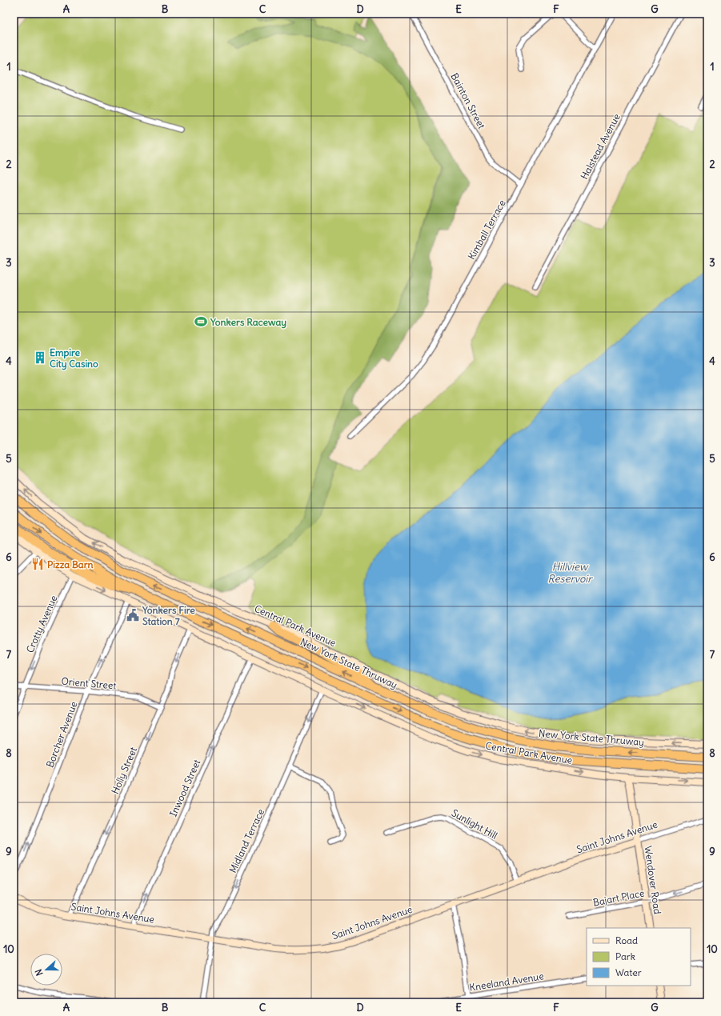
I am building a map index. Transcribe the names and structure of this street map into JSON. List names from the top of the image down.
{
  "streets": {
    "highway": ["New York State Thruway"],
    "main road": ["Central Park Avenue", "Saint Johns Avenue", "Wendover Road"],
    "street": [
      "Bainton Street",
      "Halstead Avenue",
      "Kimball Terrace",
      "Crotty Avenue",
      "Orient Street",
      "Borcher Avenue",
      "Holly Street",
      "Inwood Street",
      "Sunlight Hill",
      "Midland Terrace",
      "Bajart Place",
      "Kneeland Avenue"
    ]
  },
  "crossings": [
    ["Bainton Street", "Kimball Terrace"],
    ["Crotty Avenue", "Central Park Avenue"],
    ["Crotty Avenue", "Orient Street"],
    ["Central Park Avenue", "Borcher Avenue"],
    ["Central Park Avenue", "Holly Street"],
    ["Central Park Avenue", "Inwood Street"],
    ["Central Park Avenue", "Midland Terrace"],
    ["Central Park Avenue", "Wendover Road"],
    ["Orient Street", "Borcher Avenue"],
    ["Orient Street", "Holly Street"],
    ["Holly Street", "Saint Johns Avenue"],
    ["Inwood Street", "Saint Johns Avenue"],
    ["Sunlight Hill", "Saint Johns Avenue"],
    ["Saint Johns Avenue", "Midland Terrace"],
    ["Saint Johns Avenue", "Wendover Road"],
    ["Wendover Road", "Bajart Place"]
  ],
  "one_way": [
    "Crotty Avenue",
    "Borcher Avenue",
    "Holly Street",
    "Inwood Street",
    "Midland Terrace",
    "Bajart Place"
  ],
  "water": ["Hillview Reservoir"],
  "places": {
    "sports": ["Yonkers Raceway"],
    "building": ["Empire City Casino"],
    "restaurant": ["Pizza Barn"],
    "public building": ["Yonkers Fire Station 7"]
  },
  "legend": ["Road", "Park", "Water"],
  "north": "left",
  "grid": {
    "columns": [
      "A",
      "B",
      "C",
      "D",
      "E",
      "F",
      "G"
    ],
    "rows": [
      "1",
      "2",
      "3",
      "4",
      "5",
      "6",
      "7",
      "8",
      "9",
      "10"
    ]
  }
}
